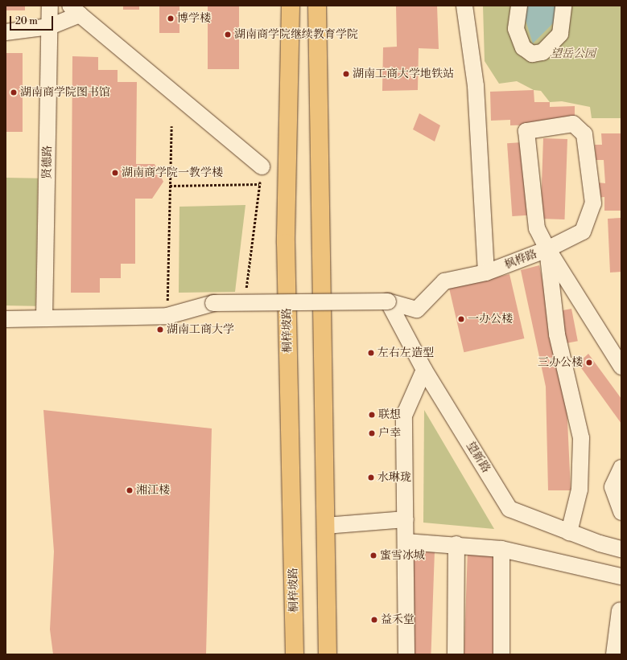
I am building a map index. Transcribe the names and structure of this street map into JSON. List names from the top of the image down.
{
  "streets": {
    "main road": ["桐梓坡路"],
    "street": ["贤德路", "枫桦路", "望新路"]
  },
  "crossings": [
    ["枫桦路", "望新路"]
  ],
  "parks": ["望岳公园"],
  "places": [
    "博学楼",
    "湖南商学院继续教育学院",
    "湖南工商大学地铁站",
    "湖南商学院图书馆",
    "湖南商学院一教学楼",
    "一办公楼",
    "湖南工商大学",
    "左右左造型",
    "三办公楼",
    "联想",
    "户幸",
    "水琳珑",
    "湘江楼",
    "蜜雪冰城",
    "益禾堂"
  ],
  "scale_bar": "20 m"
}
